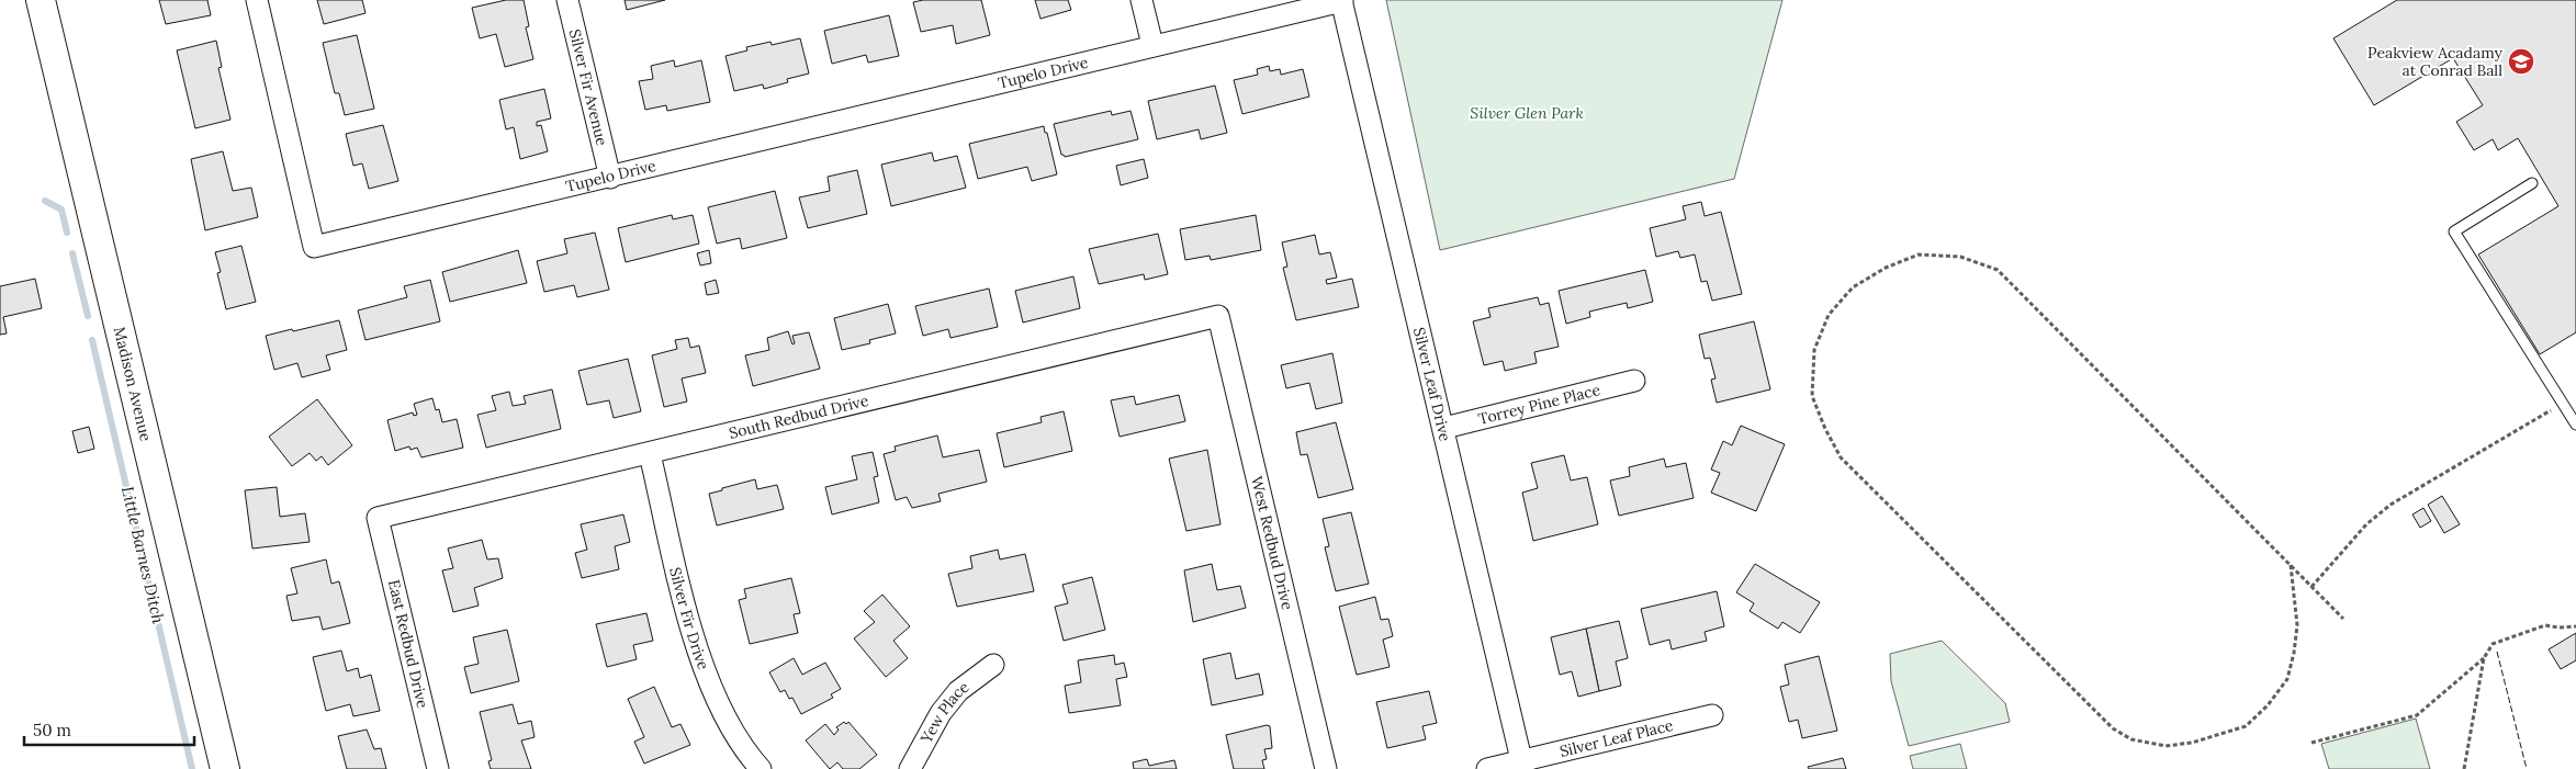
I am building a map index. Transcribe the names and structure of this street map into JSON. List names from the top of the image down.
{
  "streets": {
    "main road": ["Madison Avenue"],
    "street": [
      "Tupelo Drive",
      "Silver Fir Avenue",
      "Silver Leaf Drive",
      "Torrey Pine Place",
      "South Redbud Drive",
      "West Redbud Drive",
      "Silver Fir Drive",
      "East Redbud Drive",
      "Yew Place",
      "Silver Leaf Place"
    ]
  },
  "crossings": [
    ["Tupelo Drive", "Silver Fir Avenue"],
    ["Tupelo Drive", "Silver Leaf Drive"],
    ["Silver Leaf Drive", "Torrey Pine Place"],
    ["Silver Leaf Drive", "Silver Leaf Place"],
    ["South Redbud Drive", "West Redbud Drive"],
    ["South Redbud Drive", "Silver Fir Drive"],
    ["South Redbud Drive", "East Redbud Drive"]
  ],
  "water": ["Little Barnes Ditch"],
  "parks": ["Silver Glen Park"],
  "places": {
    "school or university": ["Peakview Acadamy at Conrad Ball"]
  },
  "scale_bar": "50 m"
}
